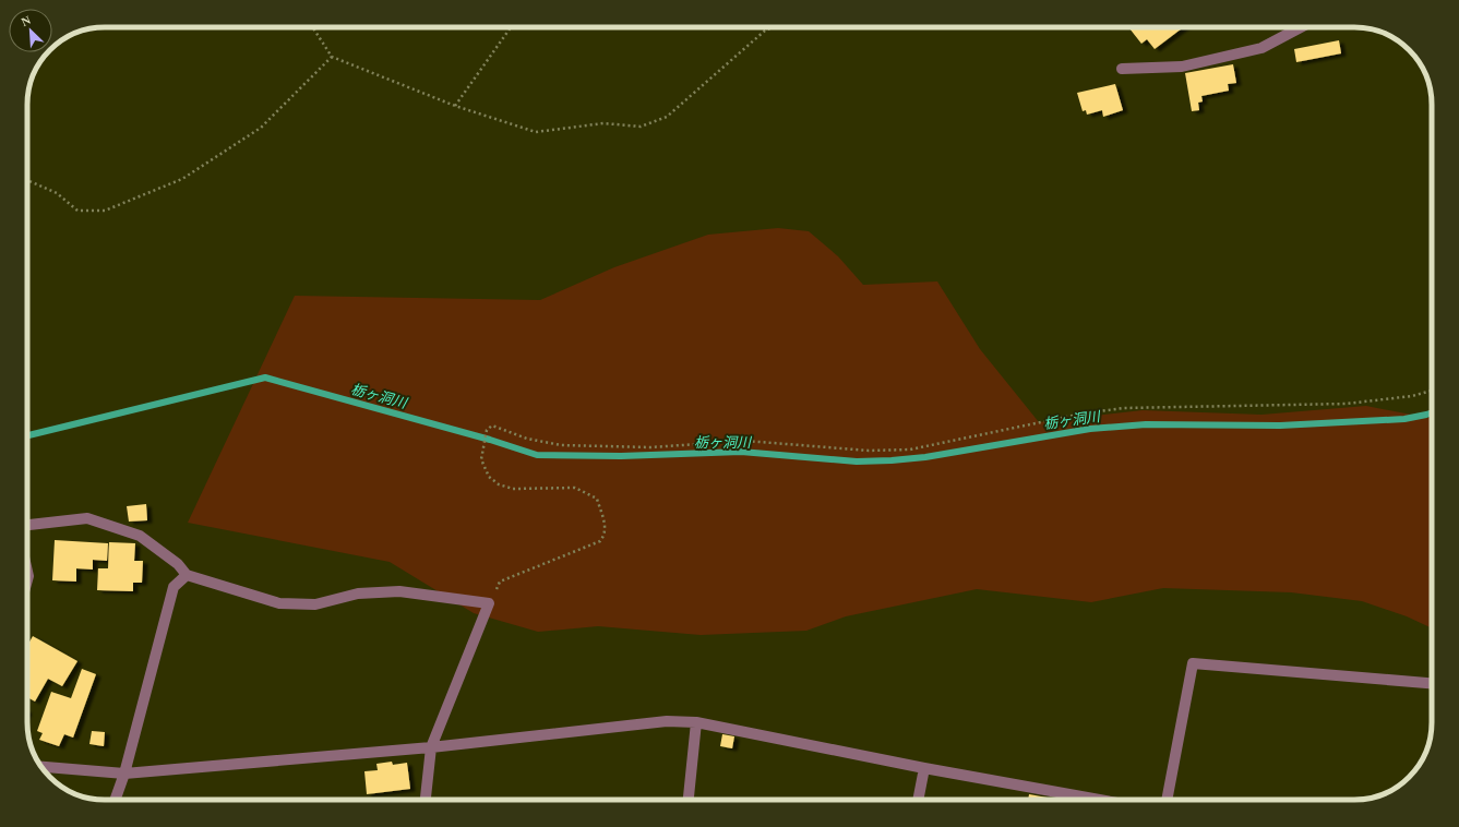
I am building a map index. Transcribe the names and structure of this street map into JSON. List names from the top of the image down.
{
  "water": ["栃ヶ洞川"],
  "north": "top left"
}
